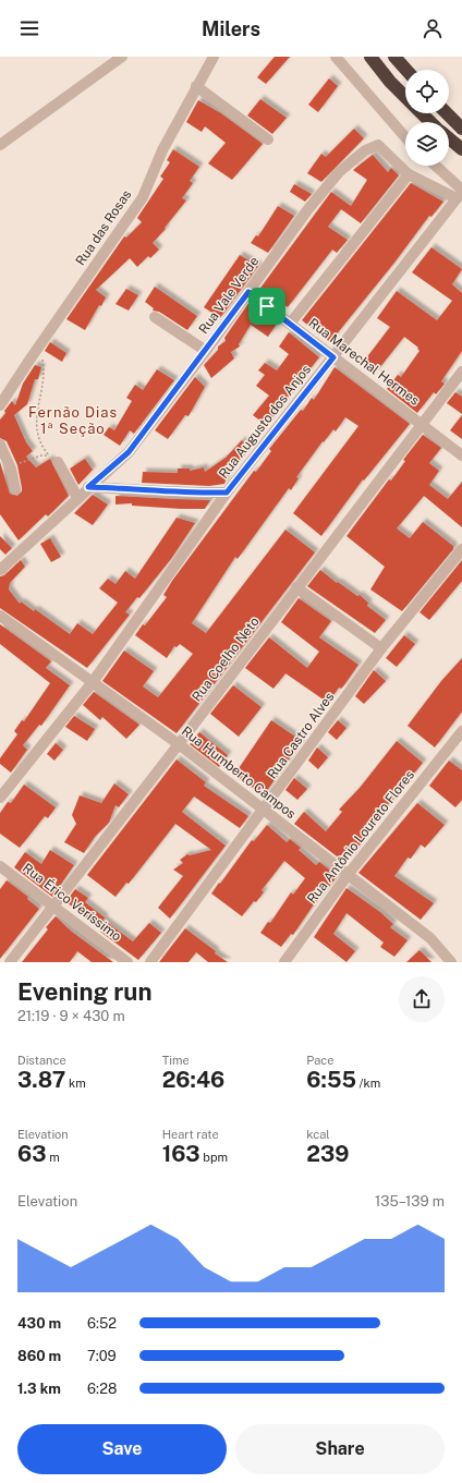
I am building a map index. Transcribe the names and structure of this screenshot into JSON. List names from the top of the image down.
{
  "streets": {
    "street": [
      "Rua das Rosas",
      "Rua Vale Verde",
      "Rua Marechal Hermes",
      "Rua Augusto dos Anjos",
      "Rua Coelho Neto",
      "Rua Castro Alves",
      "Rua Humberto Campos",
      "Rua Antônio Loureto Flores",
      "Rua Érico Veríssimo"
    ]
  },
  "crossings": [
    ["Rua Vale Verde", "Rua Marechal Hermes"],
    ["Rua Marechal Hermes", "Rua Augusto dos Anjos"],
    ["Rua Marechal Hermes", "Rua Coelho Neto"],
    ["Rua Augusto dos Anjos", "Rua Humberto Campos"],
    ["Rua Coelho Neto", "Rua Humberto Campos"],
    ["Rua Coelho Neto", "Rua Érico Veríssimo"],
    ["Rua Castro Alves", "Rua Humberto Campos"],
    ["Rua Humberto Campos", "Rua Antônio Loureto Flores"]
  ],
  "districts": ["Fernão Dias 1ª Seção"],
  "page": {
    "header": "Milers",
    "heading": ["Evening run", "21:19 · 9 × 430 m"],
    "stats": [
      ["Distance", "3.87 km"],
      ["Time", "26:46"],
      ["Pace", "6:55 /km"],
      ["Elevation", "63 m"],
      ["Heart rate", "163 bpm"],
      ["kcal", "239"]
    ],
    "chart": ["Elevation", "135–139 m"],
    "list": [
      {
        "name": "430 m",
        "note": "6:52"
      },
      {
        "name": "860 m",
        "note": "7:09"
      },
      {
        "name": "1.3 km",
        "note": "6:28"
      }
    ],
    "buttons": ["Save", "Share"]
  }
}
